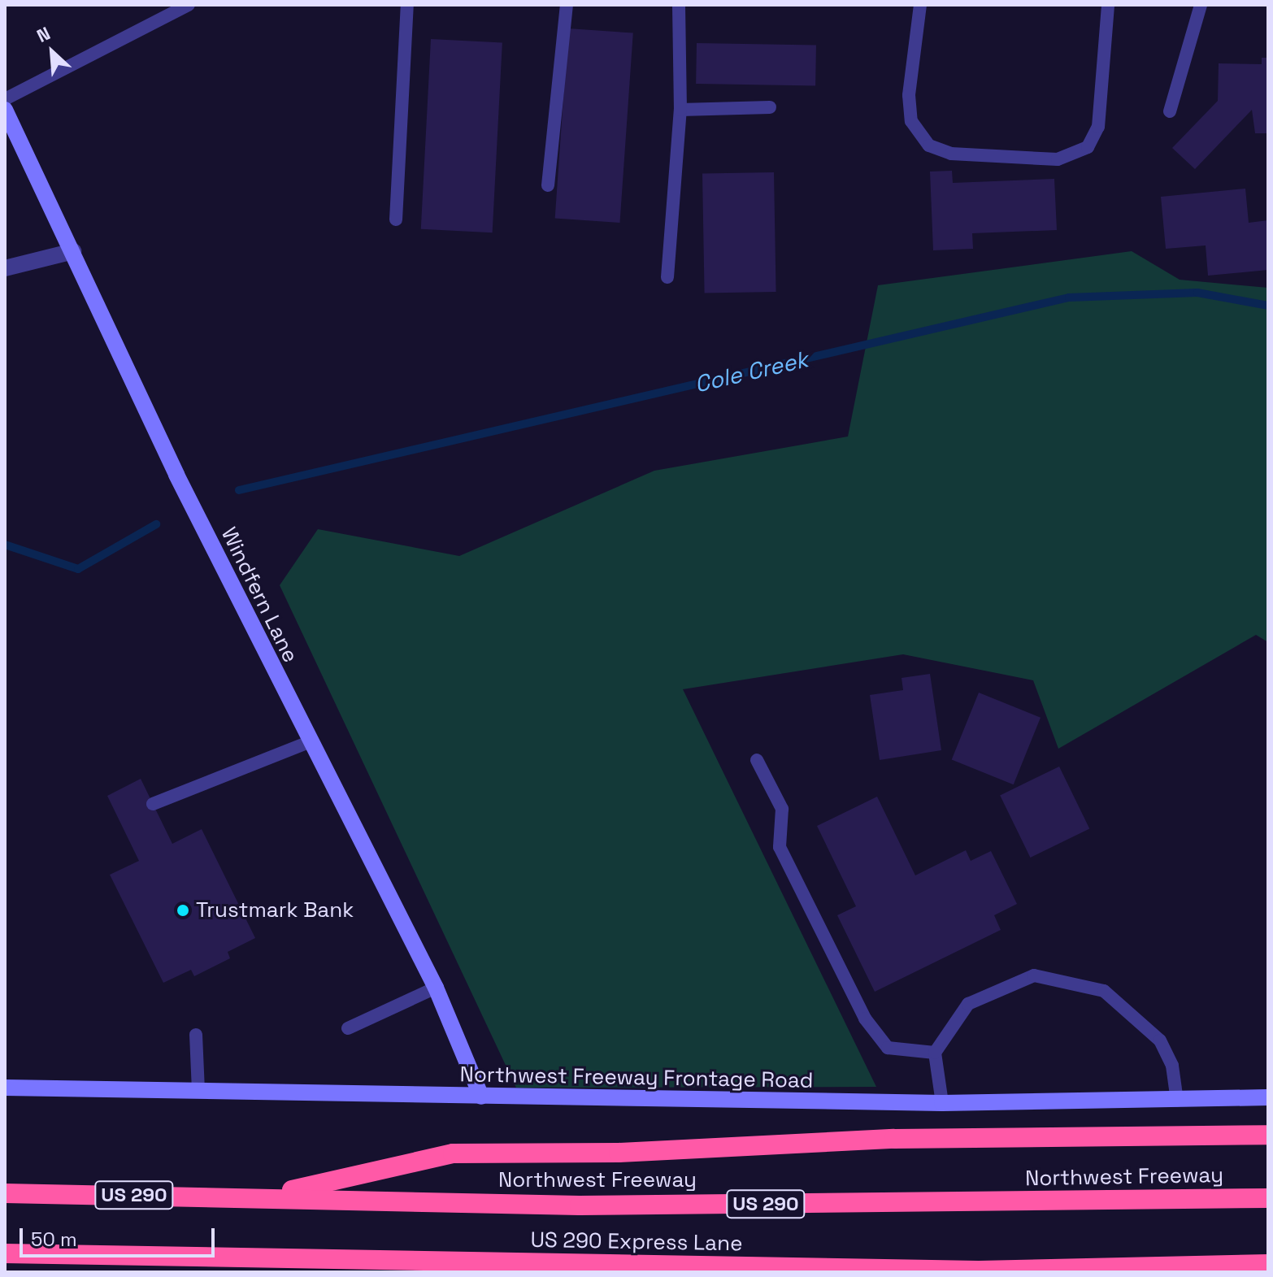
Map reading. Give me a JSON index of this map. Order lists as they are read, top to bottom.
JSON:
{
  "streets": {
    "highway": ["Northwest Freeway", "US 290", "US 290 Express Lane"],
    "main road": ["Windfern Lane", "Northwest Freeway Frontage Road"]
  },
  "crossings": [
    ["Windfern Lane", "Northwest Freeway Frontage Road"]
  ],
  "water": ["Cole Creek"],
  "places": ["Trustmark Bank"],
  "scale_bar": "50 m",
  "north": "top left"
}
